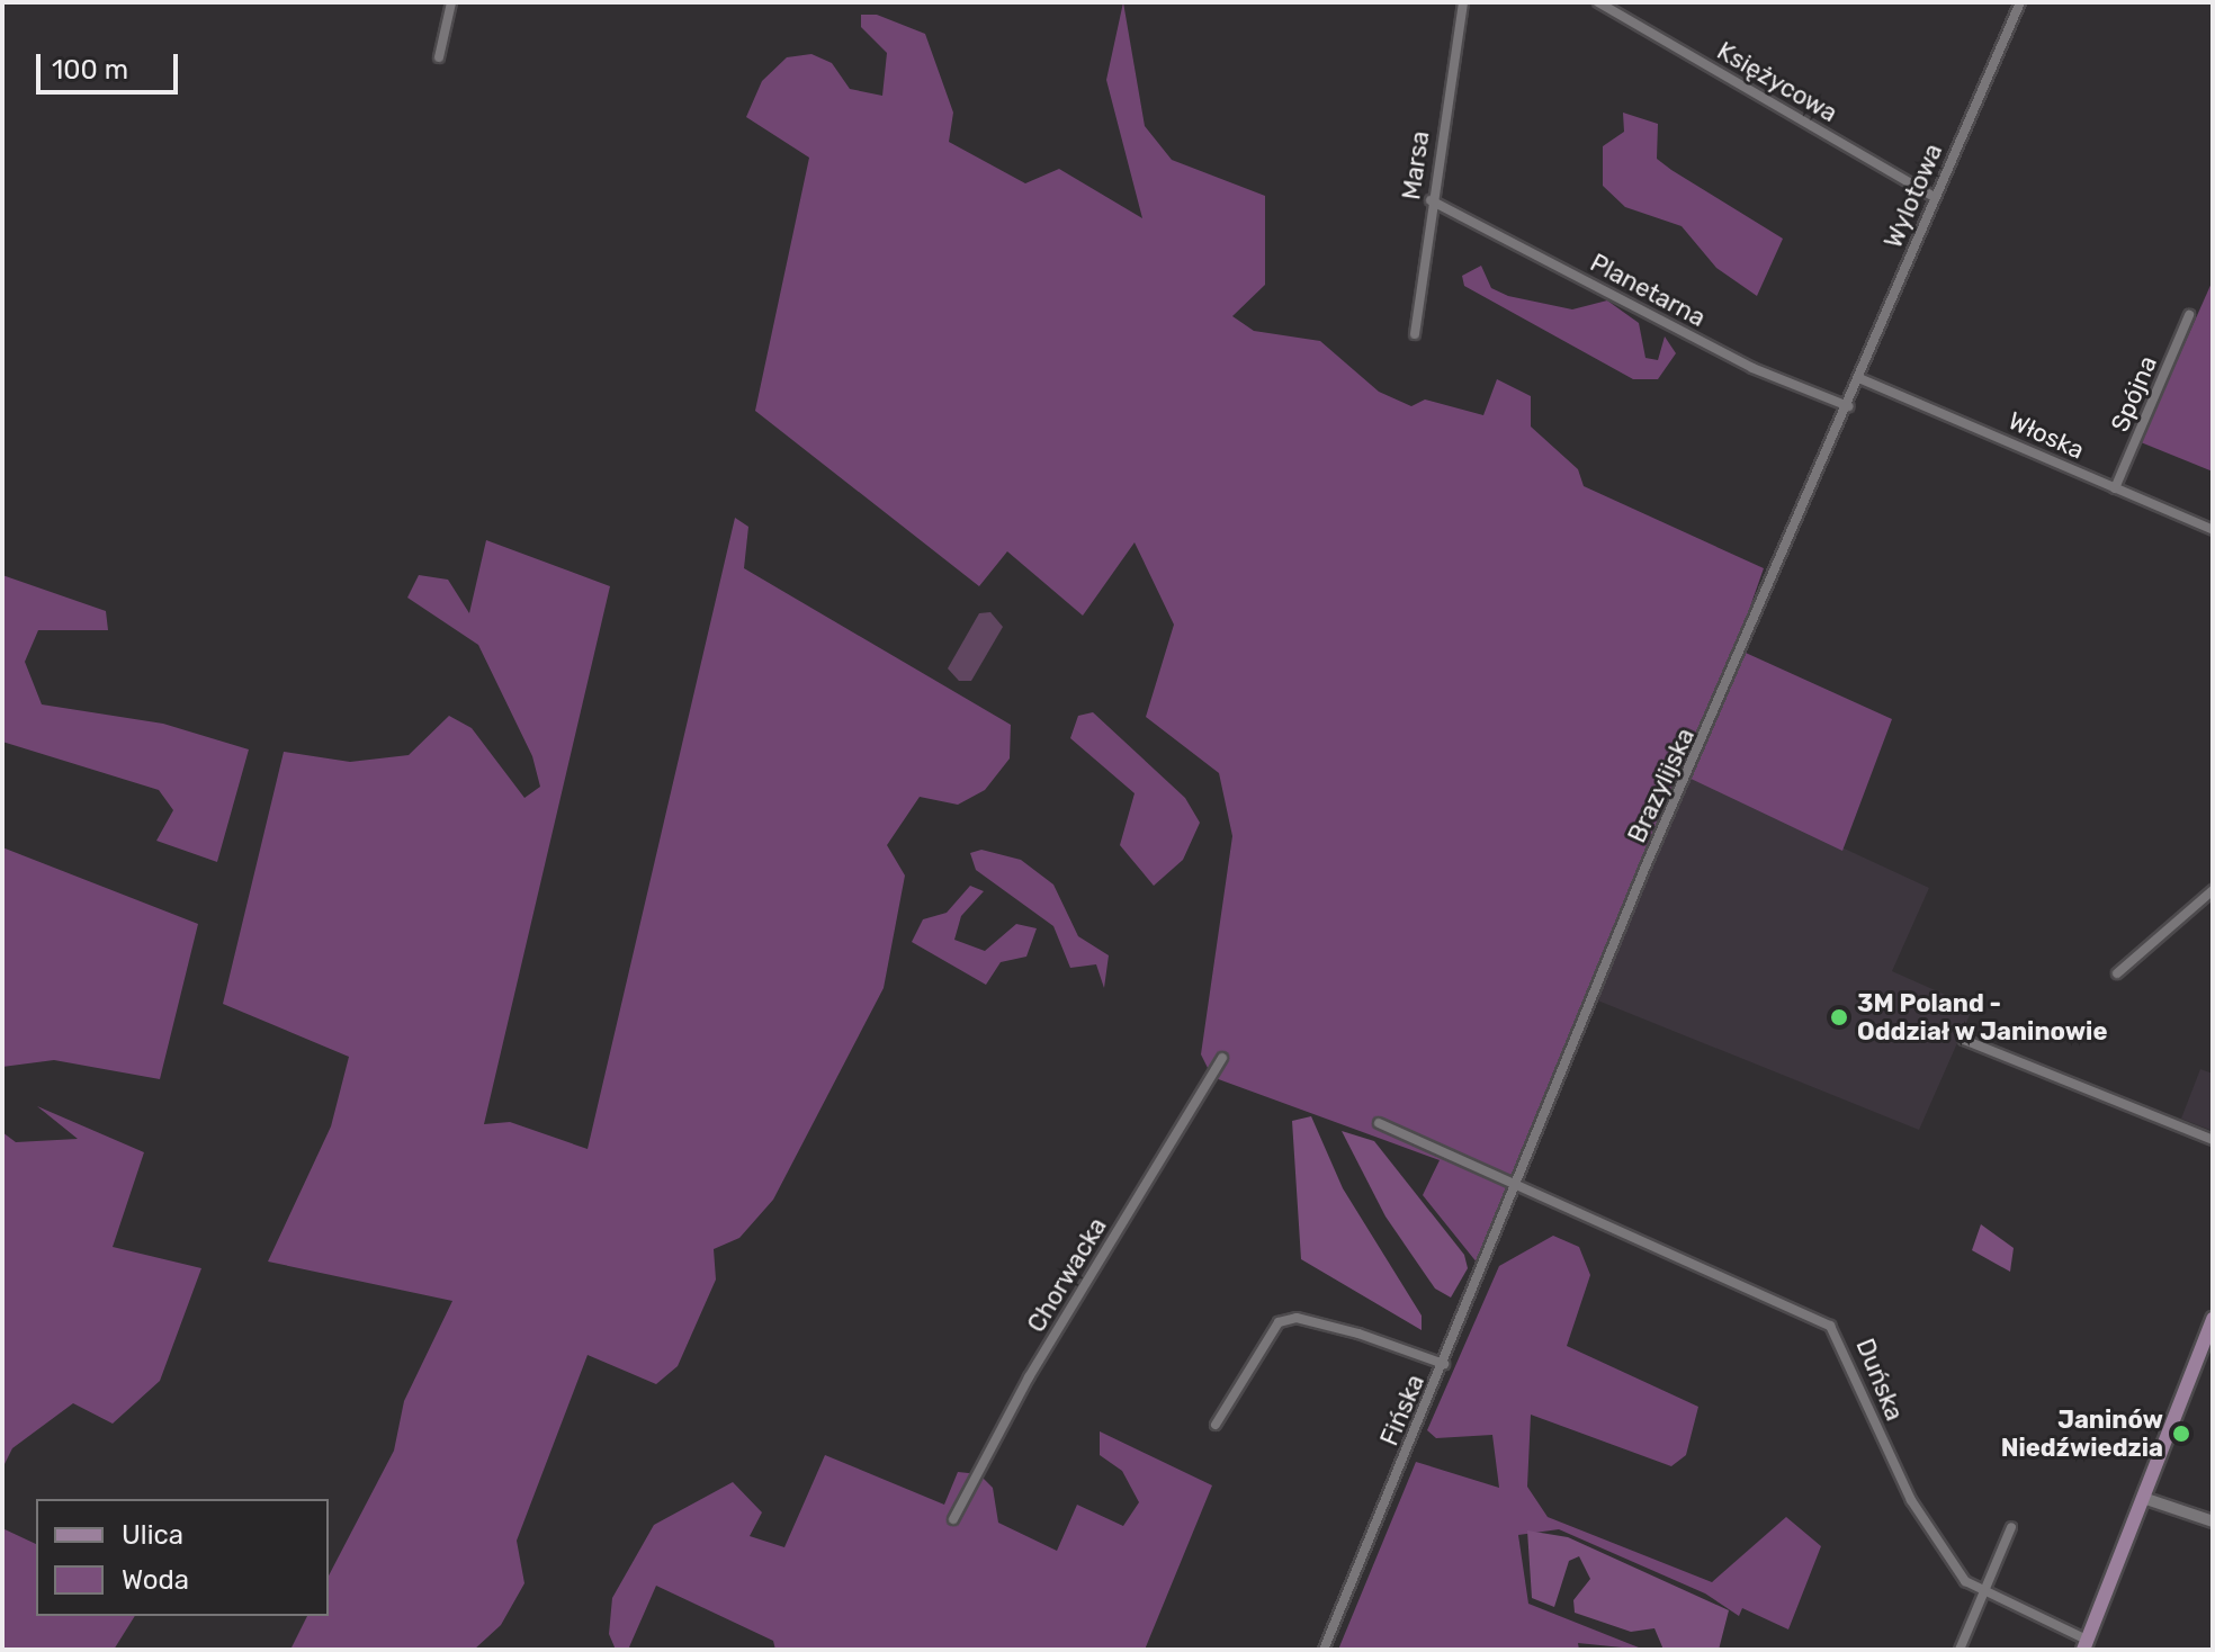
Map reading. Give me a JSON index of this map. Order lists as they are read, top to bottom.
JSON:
{
  "streets": {
    "street": [
      "Księżycowa",
      "Marsa",
      "Wylotowa",
      "Planetarna",
      "Spójna",
      "Włoska",
      "Brazylijska",
      "Chorwacka",
      "Duńska",
      "Fińska"
    ]
  },
  "crossings": [
    ["Księżycowa", "Wylotowa"],
    ["Marsa", "Planetarna"],
    ["Wylotowa", "Planetarna"],
    ["Wylotowa", "Włoska"],
    ["Wylotowa", "Brazylijska"],
    ["Planetarna", "Brazylijska"],
    ["Spójna", "Włoska"],
    ["Brazylijska", "Duńska"],
    ["Brazylijska", "Fińska"],
    ["Duńska", "Fińska"]
  ],
  "places": ["3M Poland - Oddział w Janinowie", "Janinów Niedźwiedzia"],
  "legend": ["Ulica", "Woda"],
  "scale_bar": "100 m"
}
